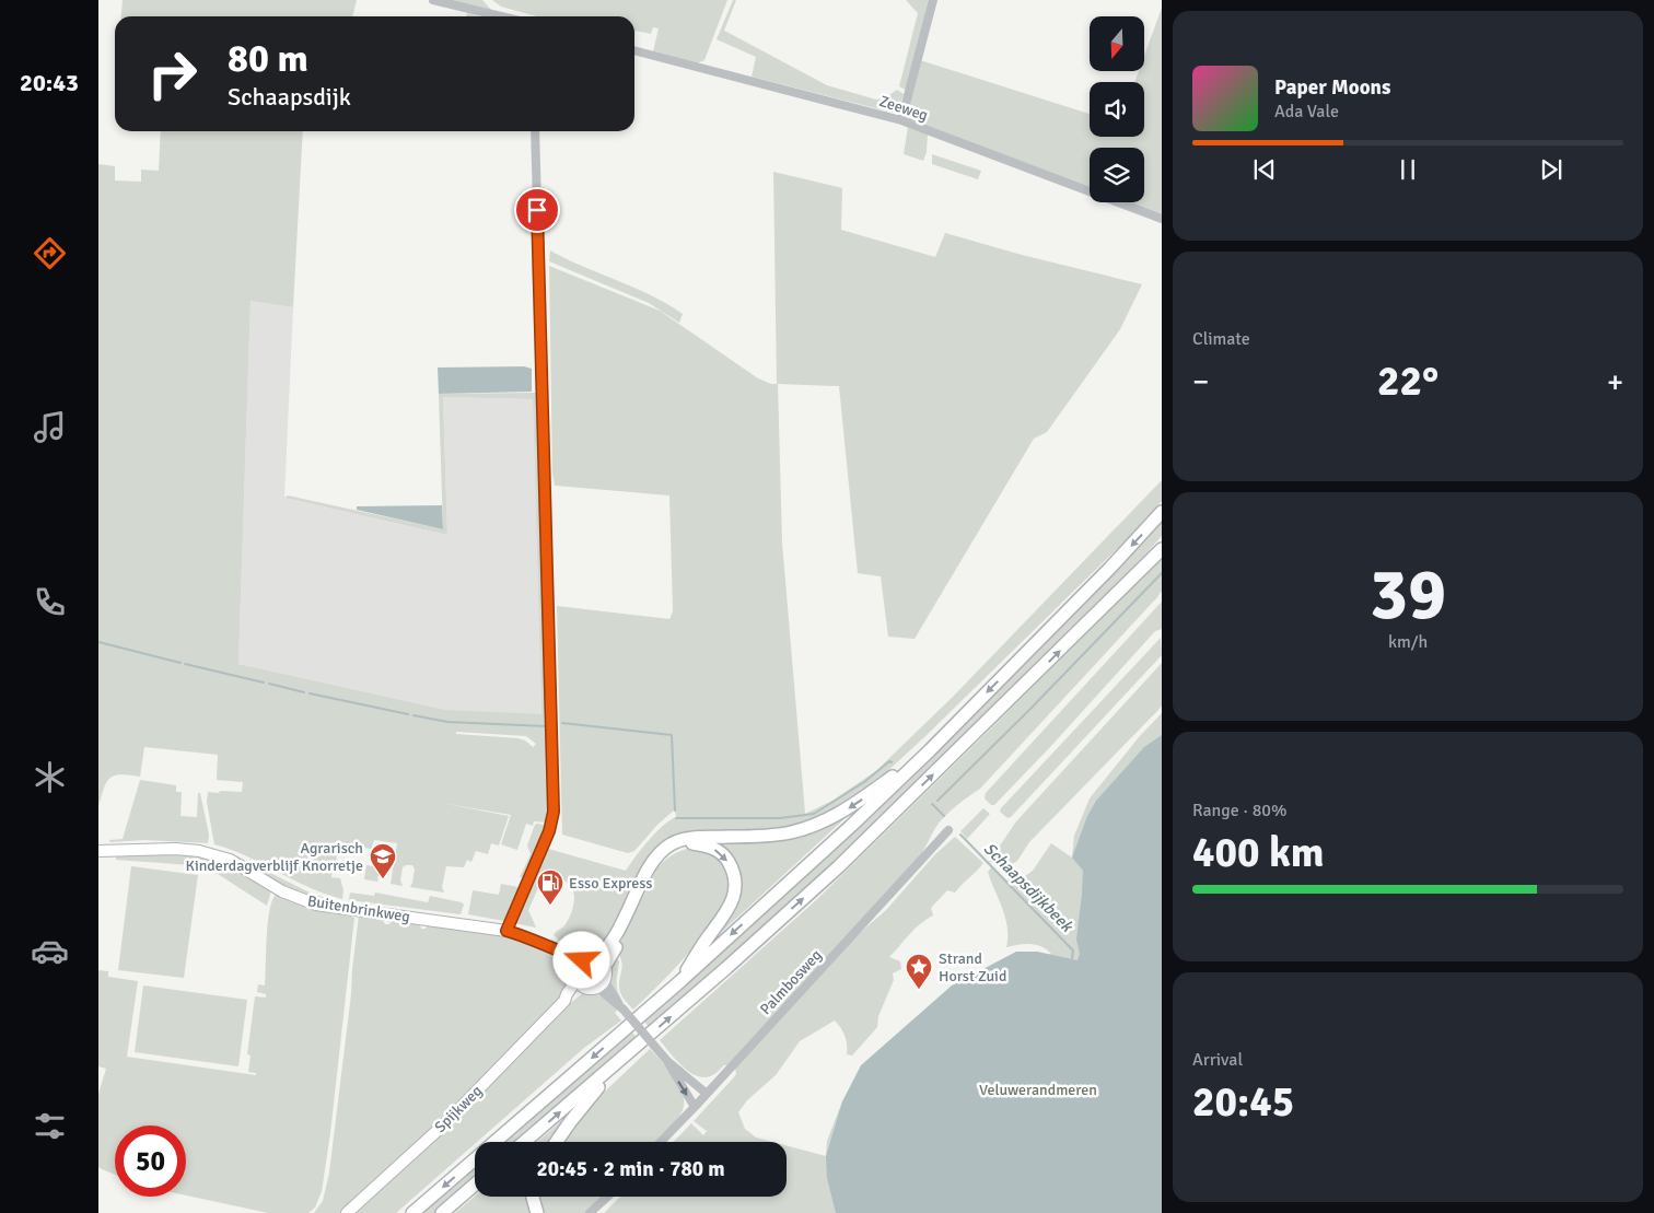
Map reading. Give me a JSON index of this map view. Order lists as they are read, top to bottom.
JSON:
{
  "streets": {
    "main road": ["Buitenbrinkweg", "Spijkweg"],
    "street": ["Zeeweg", "Palmbosweg"]
  },
  "crossings": [
    ["Buitenbrinkweg", "Spijkweg"]
  ],
  "water": ["Schaapsdijkbeek"],
  "parks": ["Veluwerandmeren"],
  "places": {
    "school or university": ["Agrarisch Kinderdagverblijf Knorretje"],
    "fuel station": ["Esso Express"],
    "place": ["Strand Horst Zuid"]
  },
  "north": "bottom",
  "page": {
    "tabs": "20:43",
    "turn": ["80 m", "Schaapsdijk"],
    "song": ["Paper Moons", "Ada Vale"],
    "tile": [
      "Climate",
      ["39", "km/h"],
      ["Range · 80%", "400 km"],
      ["Arrival", "20:45"]
    ],
    "heat": ["−", "22°", "+"],
    "limit": "50",
    "trip": "20:45 · 2 min · 780 m"
  }
}
